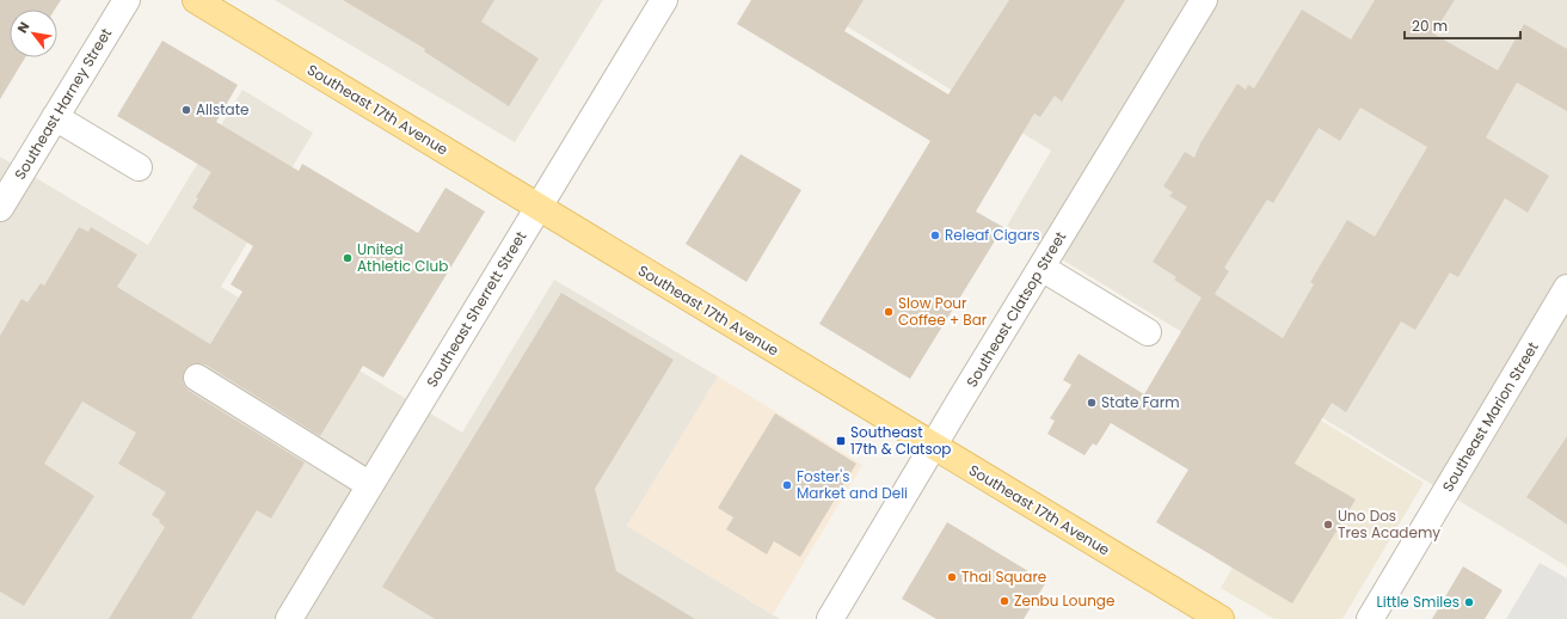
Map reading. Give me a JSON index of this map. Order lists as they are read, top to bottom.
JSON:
{
  "streets": {
    "main road": ["Southeast 17th Avenue"],
    "street": [
      "Southeast Harney Street",
      "Southeast Sherrett Street",
      "Southeast Clatsop Street",
      "Southeast Marion Street"
    ]
  },
  "crossings": [
    ["Southeast 17th Avenue", "Southeast Sherrett Street"],
    ["Southeast 17th Avenue", "Southeast Clatsop Street"]
  ],
  "places": {
    "other": [
      "Allstate",
      "Releaf Cigars",
      "United Athletic Club",
      "Slow Pour Coffee + Bar",
      "State Farm",
      "Foster's Market and Deli",
      "Uno Dos Tres Academy",
      "Thai Square",
      "Zenbu Lounge",
      "Little Smiles"
    ],
    "transit": ["Southeast 17th & Clatsop"]
  },
  "scale_bar": "20 m",
  "north": "top left"
}
